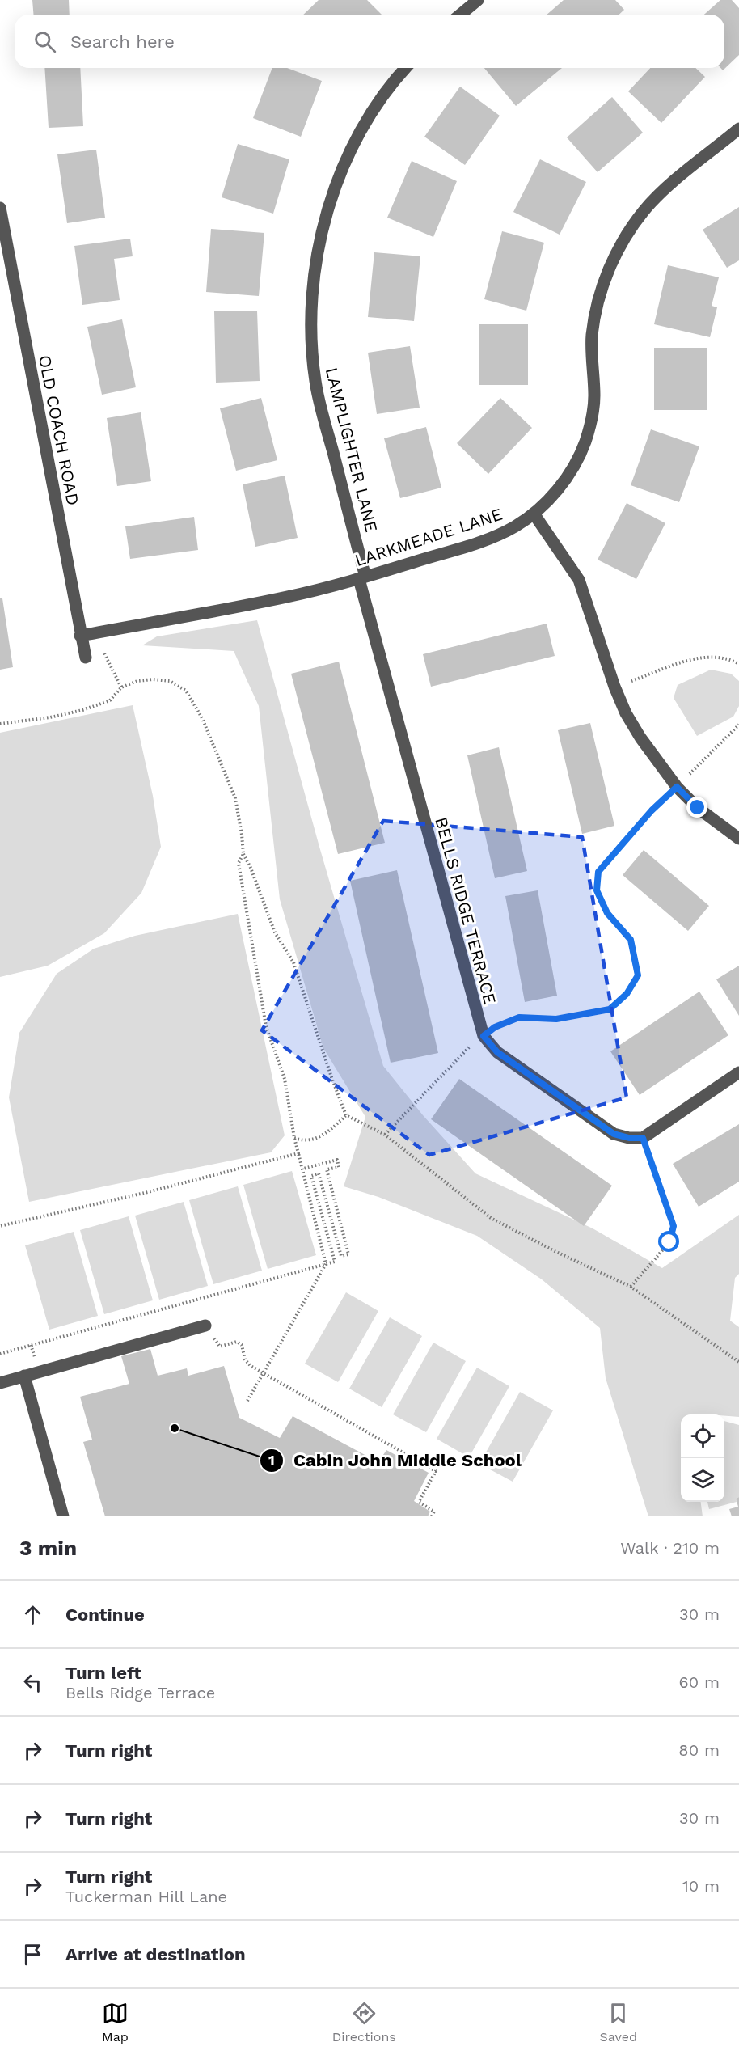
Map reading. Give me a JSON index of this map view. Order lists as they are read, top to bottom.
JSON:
{
  "streets": {
    "street": [
      "OLD COACH ROAD",
      "LAMPLIGHTER LANE",
      "LARKMEADE LANE",
      "BELLS RIDGE TERRACE"
    ]
  },
  "crossings": [
    ["OLD COACH ROAD", "LARKMEADE LANE"],
    ["LAMPLIGHTER LANE", "LARKMEADE LANE"],
    ["LAMPLIGHTER LANE", "BELLS RIDGE TERRACE"],
    ["LARKMEADE LANE", "BELLS RIDGE TERRACE"]
  ],
  "places": ["Cabin John Middle School"],
  "page": {
    "search": "Search here",
    "heading": ["3 min", "Walk · 210 m"],
    "list": [
      ["Continue", "30 m"],
      ["Turn left", "Bells Ridge Terrace", "60 m"],
      ["Turn right", "80 m"],
      ["Turn right", "30 m"],
      ["Turn right", "Tuckerman Hill Lane", "10 m"],
      "Arrive at destination"
    ],
    "nav": ["Map", "Directions", "Saved"]
  }
}
